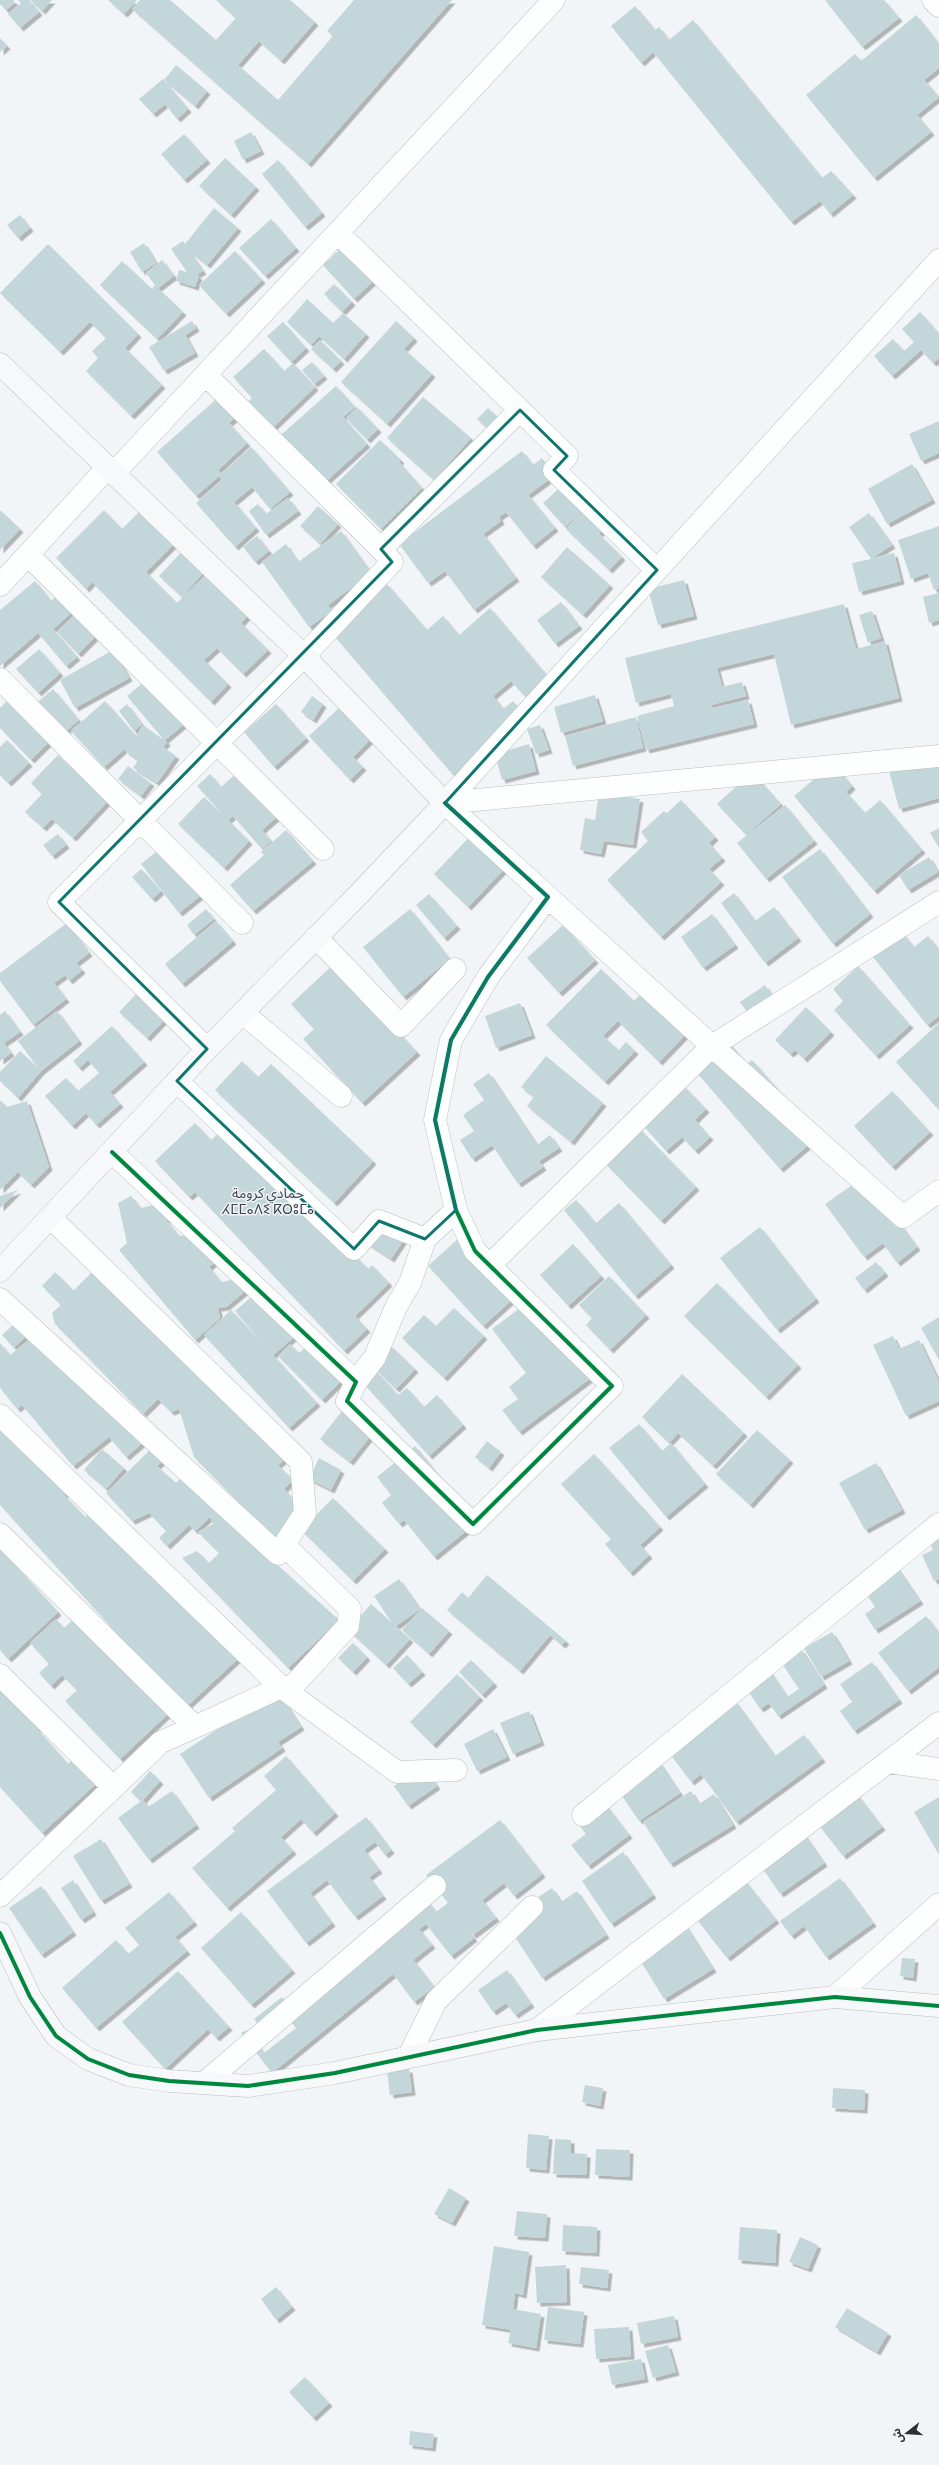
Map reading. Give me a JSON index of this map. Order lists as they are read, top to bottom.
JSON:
{
  "districts": ["حمادي كرومة ⵃⵎⵎⴰⴷⵉ ⴽⵔⵓⵎⴰ"],
  "north": "left"
}
